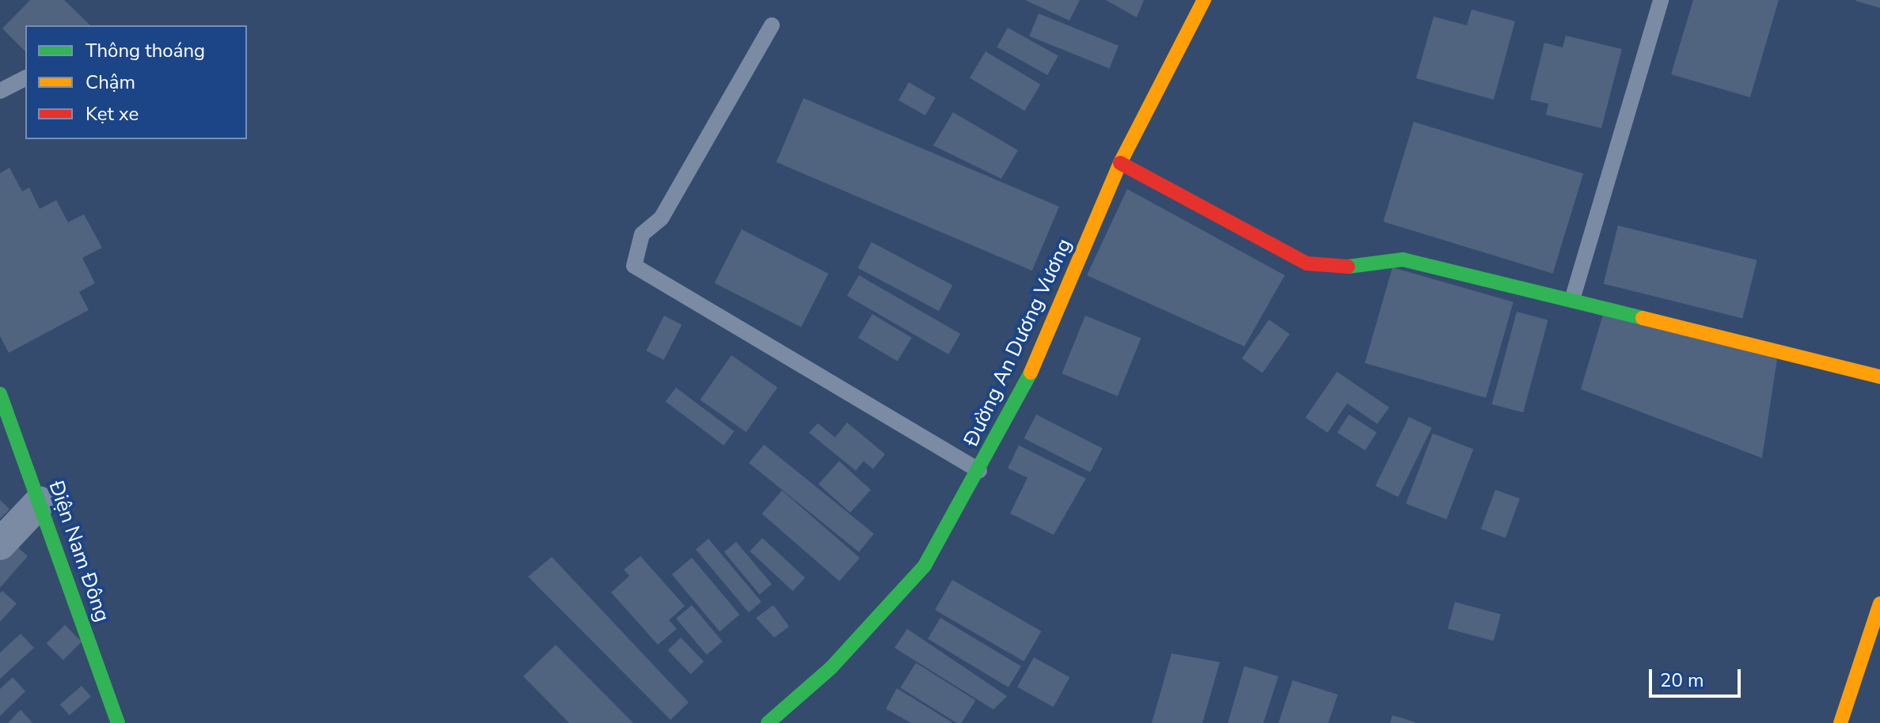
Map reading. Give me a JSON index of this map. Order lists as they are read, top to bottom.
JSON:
{
  "streets": {
    "street": ["Đường An Dương Vương", "Điện Nam Đông"]
  },
  "legend": ["Thông thoáng", "Chậm", "Kẹt xe"],
  "scale_bar": "20 m"
}
